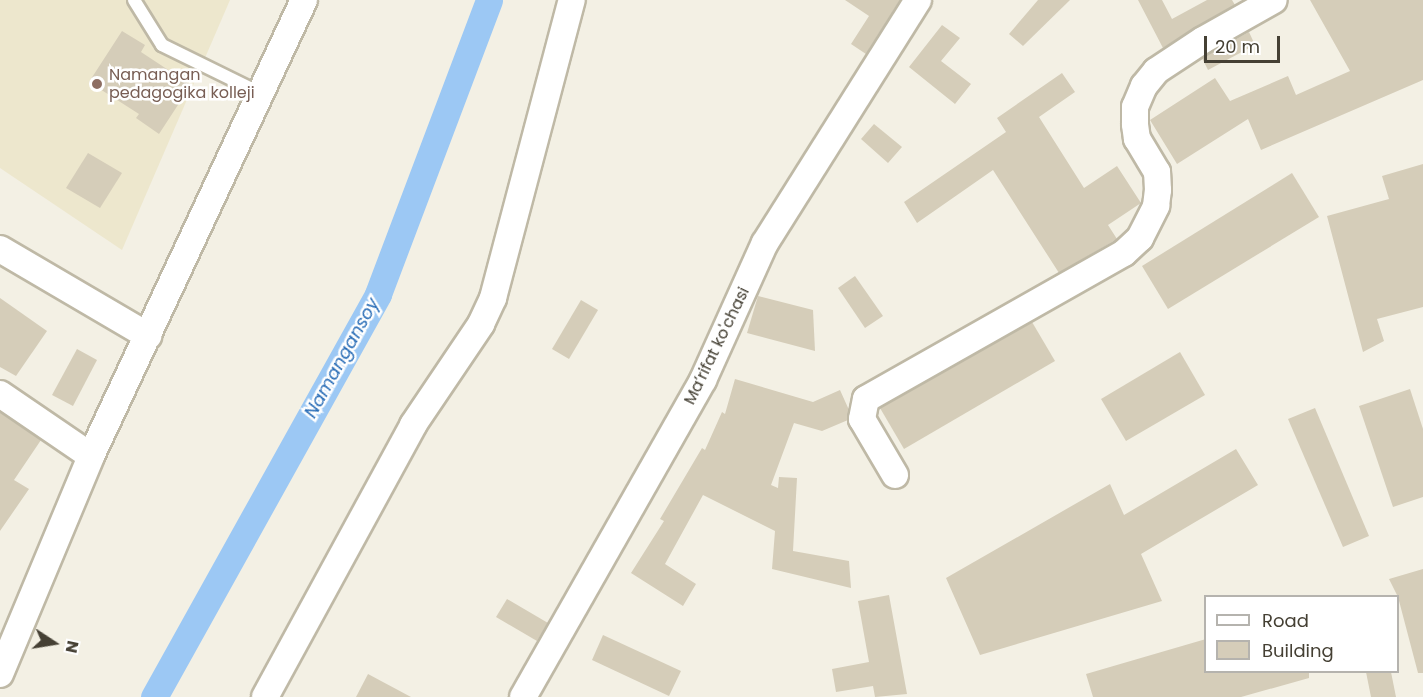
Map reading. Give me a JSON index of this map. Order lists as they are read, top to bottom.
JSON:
{
  "streets": {
    "street": ["Maʼrifat ko'chasi"]
  },
  "water": ["Namangansoy"],
  "places": ["Namangan pedagogika kolleji"],
  "legend": ["Road", "Building"],
  "scale_bar": "20 m",
  "north": "right"
}
